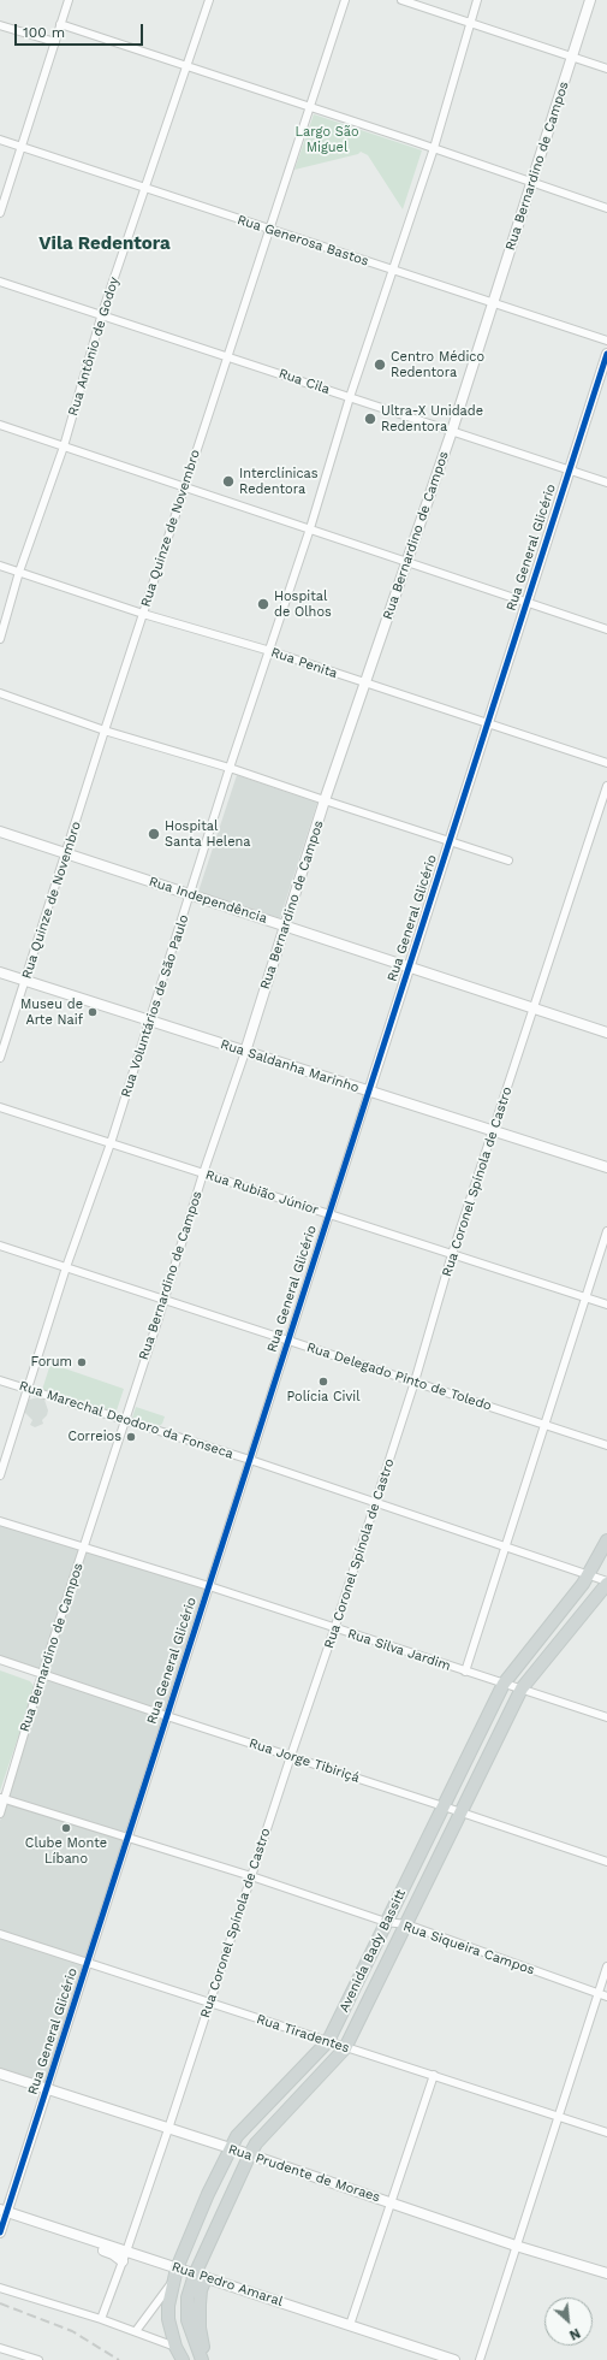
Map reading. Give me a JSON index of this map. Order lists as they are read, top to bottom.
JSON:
{
  "streets": {
    "main road": ["Avenida Bady Bassitt"],
    "street": [
      "Rua Bernardino de Campos",
      "Rua Generosa Bastos",
      "Rua Antônio de Godoy",
      "Rua Cila",
      "Rua Quinze de Novembro",
      "Rua General Glicério",
      "Rua Penita",
      "Rua Independência",
      "Rua Voluntários de São Paulo",
      "Rua Saldanha Marinho",
      "Rua Coronel Spínola de Castro",
      "Rua Rubião Júnior",
      "Rua Delegado Pinto de Toledo",
      "Rua Marechal Deodoro da Fonseca",
      "Rua Silva Jardim",
      "Rua Jorge Tibiriçá",
      "Rua Siqueira Campos",
      "Rua Tiradentes",
      "Rua Prudente de Moraes",
      "Rua Pedro Amaral"
    ]
  },
  "crossings": [
    ["Rua Bernardino de Campos", "Rua Generosa Bastos"],
    ["Rua Bernardino de Campos", "Rua Cila"],
    ["Rua Bernardino de Campos", "Rua Penita"],
    ["Rua Bernardino de Campos", "Rua Independência"],
    ["Rua Bernardino de Campos", "Rua Saldanha Marinho"],
    ["Rua Bernardino de Campos", "Rua Rubião Júnior"],
    ["Rua Bernardino de Campos", "Rua Delegado Pinto de Toledo"],
    ["Rua Bernardino de Campos", "Rua Marechal Deodoro da Fonseca"],
    ["Rua Bernardino de Campos", "Rua Silva Jardim"],
    ["Rua Bernardino de Campos", "Rua Jorge Tibiriçá"],
    ["Rua Bernardino de Campos", "Rua Siqueira Campos"],
    ["Rua Generosa Bastos", "Rua Antônio de Godoy"],
    ["Rua Generosa Bastos", "Rua Quinze de Novembro"],
    ["Rua Generosa Bastos", "Rua Voluntários de São Paulo"],
    ["Rua Antônio de Godoy", "Rua Cila"],
    ["Rua Antônio de Godoy", "Rua Penita"],
    ["Rua Cila", "Rua Quinze de Novembro"],
    ["Rua Cila", "Rua General Glicério"],
    ["Rua Cila", "Rua Voluntários de São Paulo"],
    ["Rua Quinze de Novembro", "Rua Penita"],
    ["Rua Quinze de Novembro", "Rua Independência"],
    ["Rua Quinze de Novembro", "Rua Saldanha Marinho"],
    ["Rua General Glicério", "Rua Penita"],
    ["Rua General Glicério", "Rua Independência"],
    ["Rua General Glicério", "Rua Saldanha Marinho"],
    ["Rua General Glicério", "Rua Rubião Júnior"],
    ["Rua General Glicério", "Rua Delegado Pinto de Toledo"],
    ["Rua General Glicério", "Rua Marechal Deodoro da Fonseca"],
    ["Rua General Glicério", "Rua Silva Jardim"],
    ["Rua General Glicério", "Rua Jorge Tibiriçá"],
    ["Rua General Glicério", "Rua Siqueira Campos"],
    ["Rua General Glicério", "Rua Tiradentes"],
    ["Rua General Glicério", "Rua Prudente de Moraes"],
    ["Rua General Glicério", "Rua Pedro Amaral"],
    ["Rua Penita", "Rua Voluntários de São Paulo"],
    ["Rua Independência", "Rua Voluntários de São Paulo"],
    ["Rua Independência", "Rua Coronel Spínola de Castro"],
    ["Rua Voluntários de São Paulo", "Rua Saldanha Marinho"],
    ["Rua Voluntários de São Paulo", "Rua Rubião Júnior"],
    ["Rua Voluntários de São Paulo", "Rua Delegado Pinto de Toledo"],
    ["Rua Voluntários de São Paulo", "Rua Marechal Deodoro da Fonseca"],
    ["Rua Saldanha Marinho", "Rua Coronel Spínola de Castro"],
    ["Rua Coronel Spínola de Castro", "Rua Rubião Júnior"],
    ["Rua Coronel Spínola de Castro", "Rua Delegado Pinto de Toledo"],
    ["Rua Coronel Spínola de Castro", "Rua Marechal Deodoro da Fonseca"],
    ["Rua Coronel Spínola de Castro", "Rua Silva Jardim"],
    ["Rua Coronel Spínola de Castro", "Rua Jorge Tibiriçá"],
    ["Rua Coronel Spínola de Castro", "Rua Siqueira Campos"],
    ["Rua Coronel Spínola de Castro", "Rua Tiradentes"],
    ["Rua Coronel Spínola de Castro", "Rua Prudente de Moraes"],
    ["Rua Coronel Spínola de Castro", "Rua Pedro Amaral"],
    ["Rua Marechal Deodoro da Fonseca", "Avenida Bady Bassitt"],
    ["Rua Silva Jardim", "Avenida Bady Bassitt"],
    ["Rua Jorge Tibiriçá", "Avenida Bady Bassitt"],
    ["Rua Siqueira Campos", "Avenida Bady Bassitt"],
    ["Avenida Bady Bassitt", "Rua Tiradentes"],
    ["Avenida Bady Bassitt", "Rua Prudente de Moraes"],
    ["Avenida Bady Bassitt", "Rua Pedro Amaral"]
  ],
  "districts": ["Vila Redentora"],
  "parks": ["Largo São Miguel"],
  "places": [
    "Centro Médico Redentora",
    "Ultra-X Unidade Redentora",
    "Interclínicas Redentora",
    "Hospital de Olhos",
    "Hospital Santa Helena",
    "Museu de Arte Naif",
    "Forum",
    "Polícia Civil",
    "Correios",
    "Clube Monte Líbano"
  ],
  "scale_bar": "100 m",
  "north": "bottom right"
}
